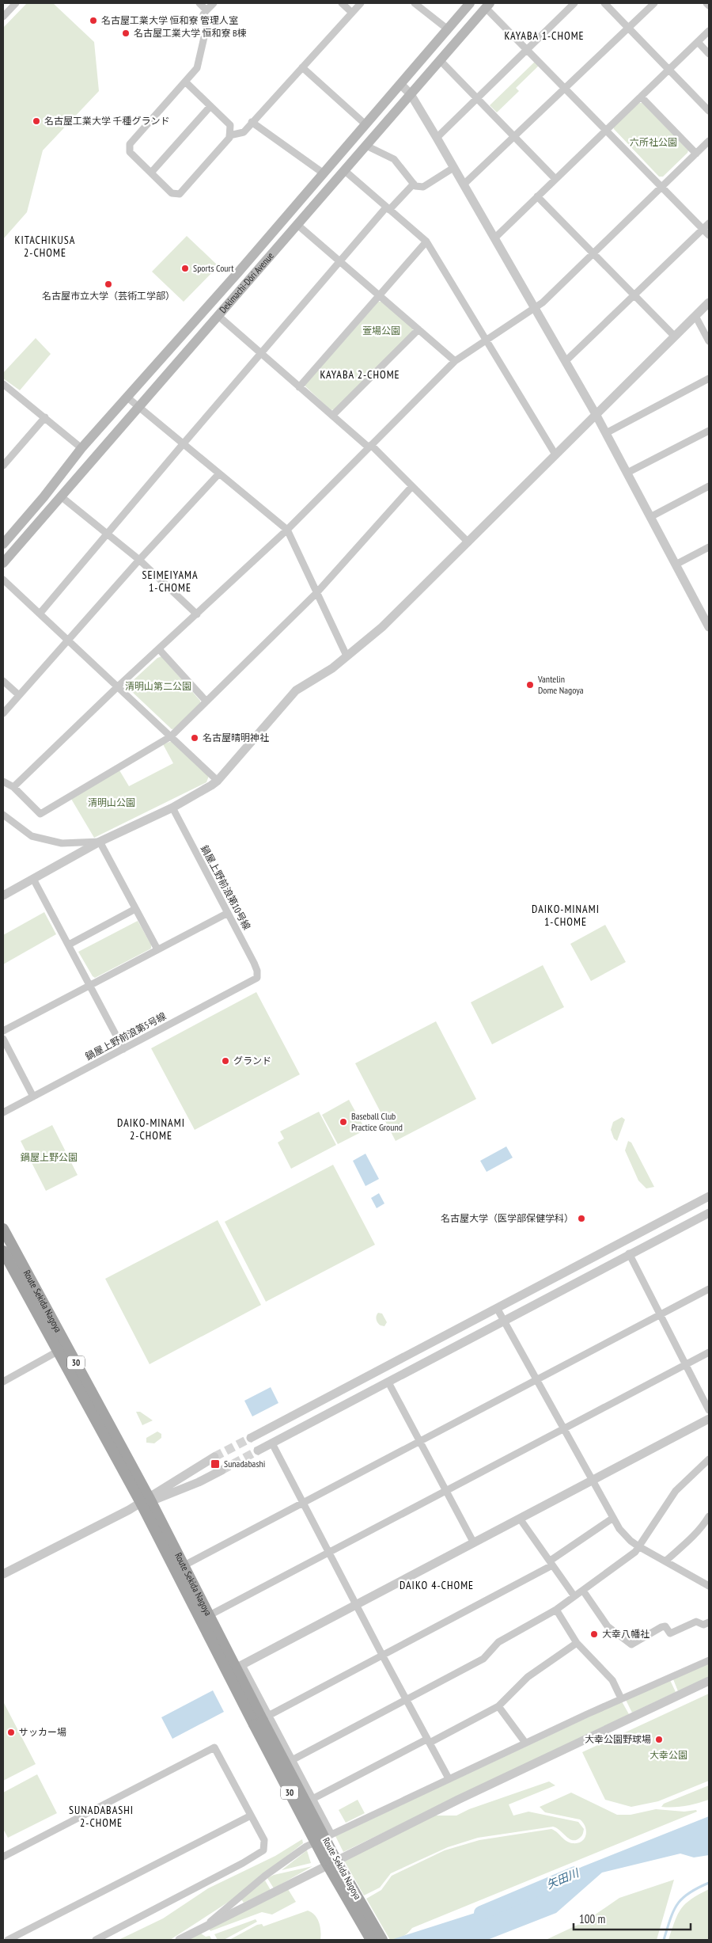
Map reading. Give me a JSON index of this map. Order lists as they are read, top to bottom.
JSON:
{
  "streets": {
    "main road": ["Dekimachi-Dōri Avenue", "Route Sekida Nagoya", "30"],
    "street": ["鍋屋上野前浪第10号線", "鍋屋上野前浪第5号線"]
  },
  "crossings": [
    ["鍋屋上野前浪第10号線", "鍋屋上野前浪第5号線"]
  ],
  "districts": [
    "KAYABA 1-CHOME",
    "KITACHIKUSA 2-CHOME",
    "KAYABA 2-CHOME",
    "SEIMEIYAMA 1-CHOME",
    "DAIKO-MINAMI 1-CHOME",
    "DAIKO-MINAMI 2-CHOME",
    "DAIKO 4-CHOME",
    "SUNADABASHI 2-CHOME"
  ],
  "water": ["矢田川"],
  "parks": [
    "六所社公園",
    "萱場公園",
    "清明山第二公園",
    "清明山公園",
    "鍋屋上野公園",
    "大幸公園"
  ],
  "places": {
    "other": [
      "名古屋工業大学 恒和寮 管理人室",
      "名古屋工業大学 恒和寮 B棟",
      "名古屋工業大学 千種グランド",
      "Sports Court",
      "名古屋市立大学（芸術工学部）",
      "Vantelin Dome Nagoya",
      "名古屋晴明神社",
      "グランド",
      "Baseball Club Practice Ground",
      "名古屋大学（医学部保健学科）",
      "大幸八幡社",
      "サッカー場",
      "大幸公園野球場"
    ],
    "transit": ["Sunadabashi"]
  },
  "scale_bar": "100 m"
}
